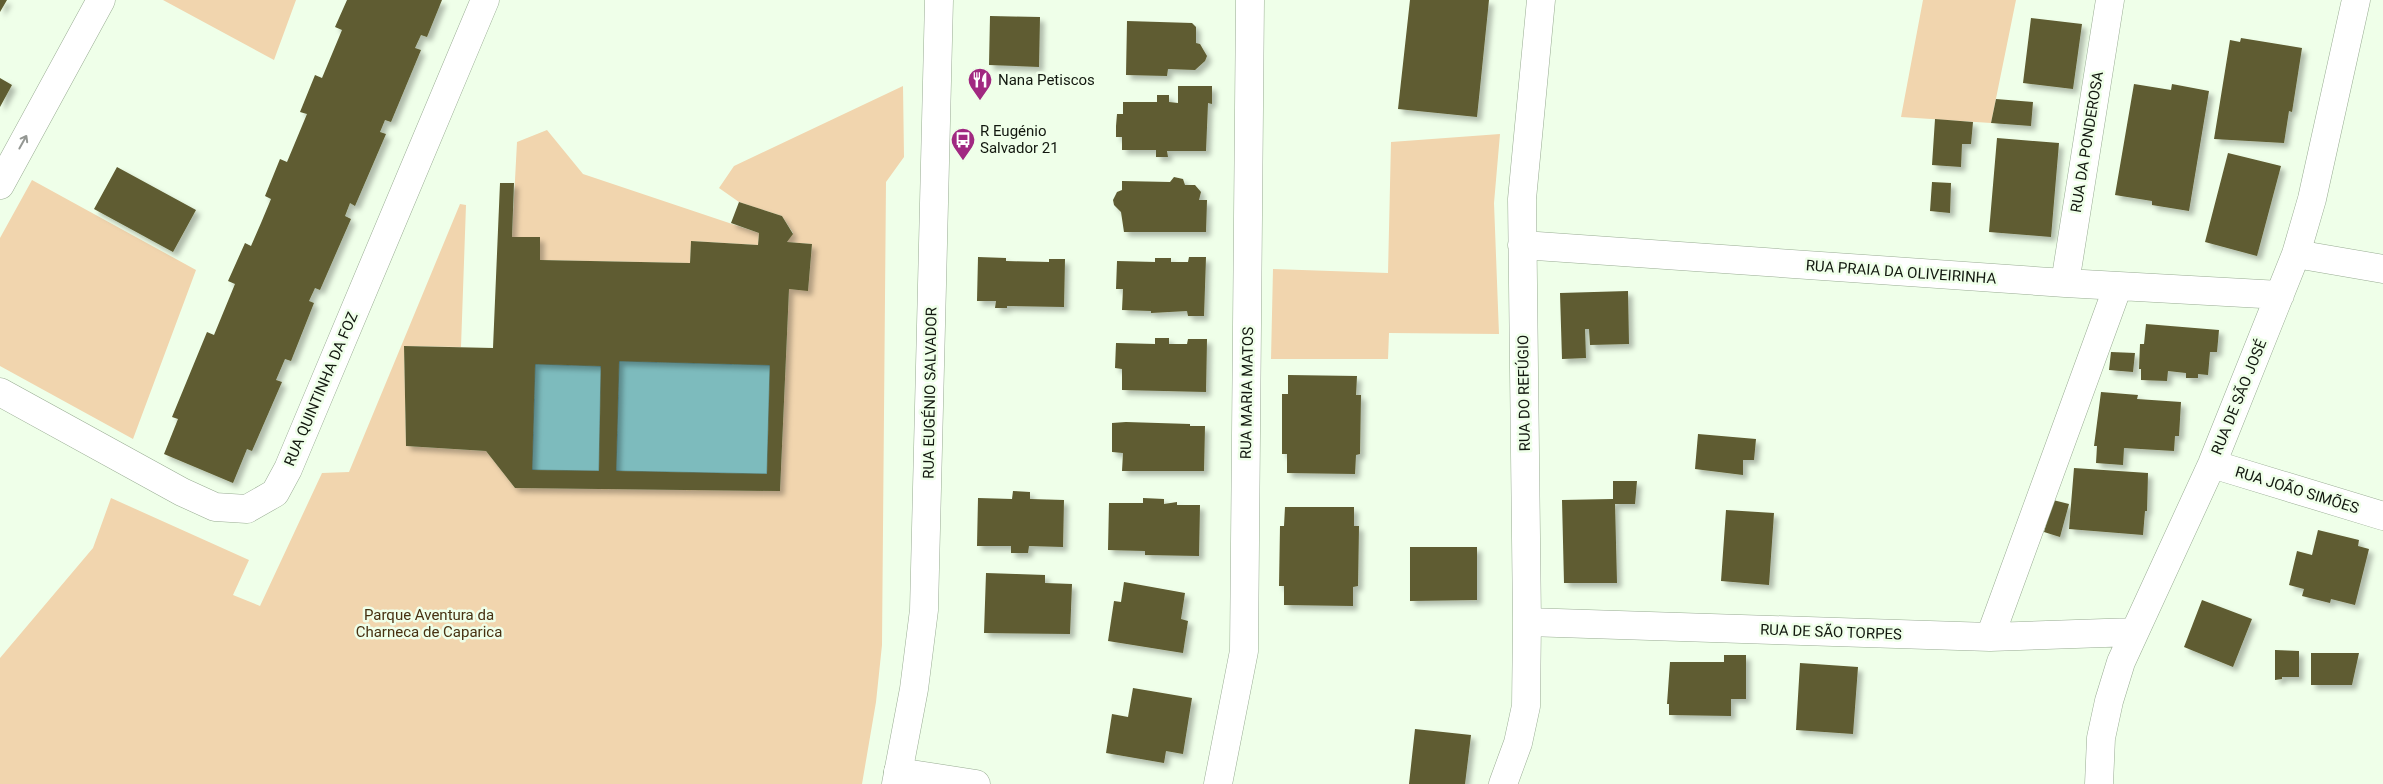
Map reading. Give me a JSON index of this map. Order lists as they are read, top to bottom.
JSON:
{
  "streets": {
    "street": [
      "RUA DA PONDEROSA",
      "RUA PRAIA DA OLIVEIRINHA",
      "RUA QUINTINHA DA FOZ",
      "RUA EUGÉNIO SALVADOR",
      "RUA MARIA MATOS",
      "RUA DO REFÚGIO",
      "RUA DE SÃO JOSÉ",
      "RUA JOÃO SIMÕES",
      "RUA DE SÃO TORPES"
    ]
  },
  "crossings": [
    ["RUA DA PONDEROSA", "RUA PRAIA DA OLIVEIRINHA"],
    ["RUA PRAIA DA OLIVEIRINHA", "RUA DO REFÚGIO"],
    ["RUA PRAIA DA OLIVEIRINHA", "RUA DE SÃO JOSÉ"],
    ["RUA DO REFÚGIO", "RUA DE SÃO TORPES"],
    ["RUA DE SÃO JOSÉ", "RUA JOÃO SIMÕES"],
    ["RUA DE SÃO JOSÉ", "RUA DE SÃO TORPES"]
  ],
  "parks": ["Parque Aventura da Charneca de Caparica"],
  "places": {
    "restaurant": ["Nana Petiscos"],
    "bus stop": ["R Eugénio Salvador 21"]
  }
}
